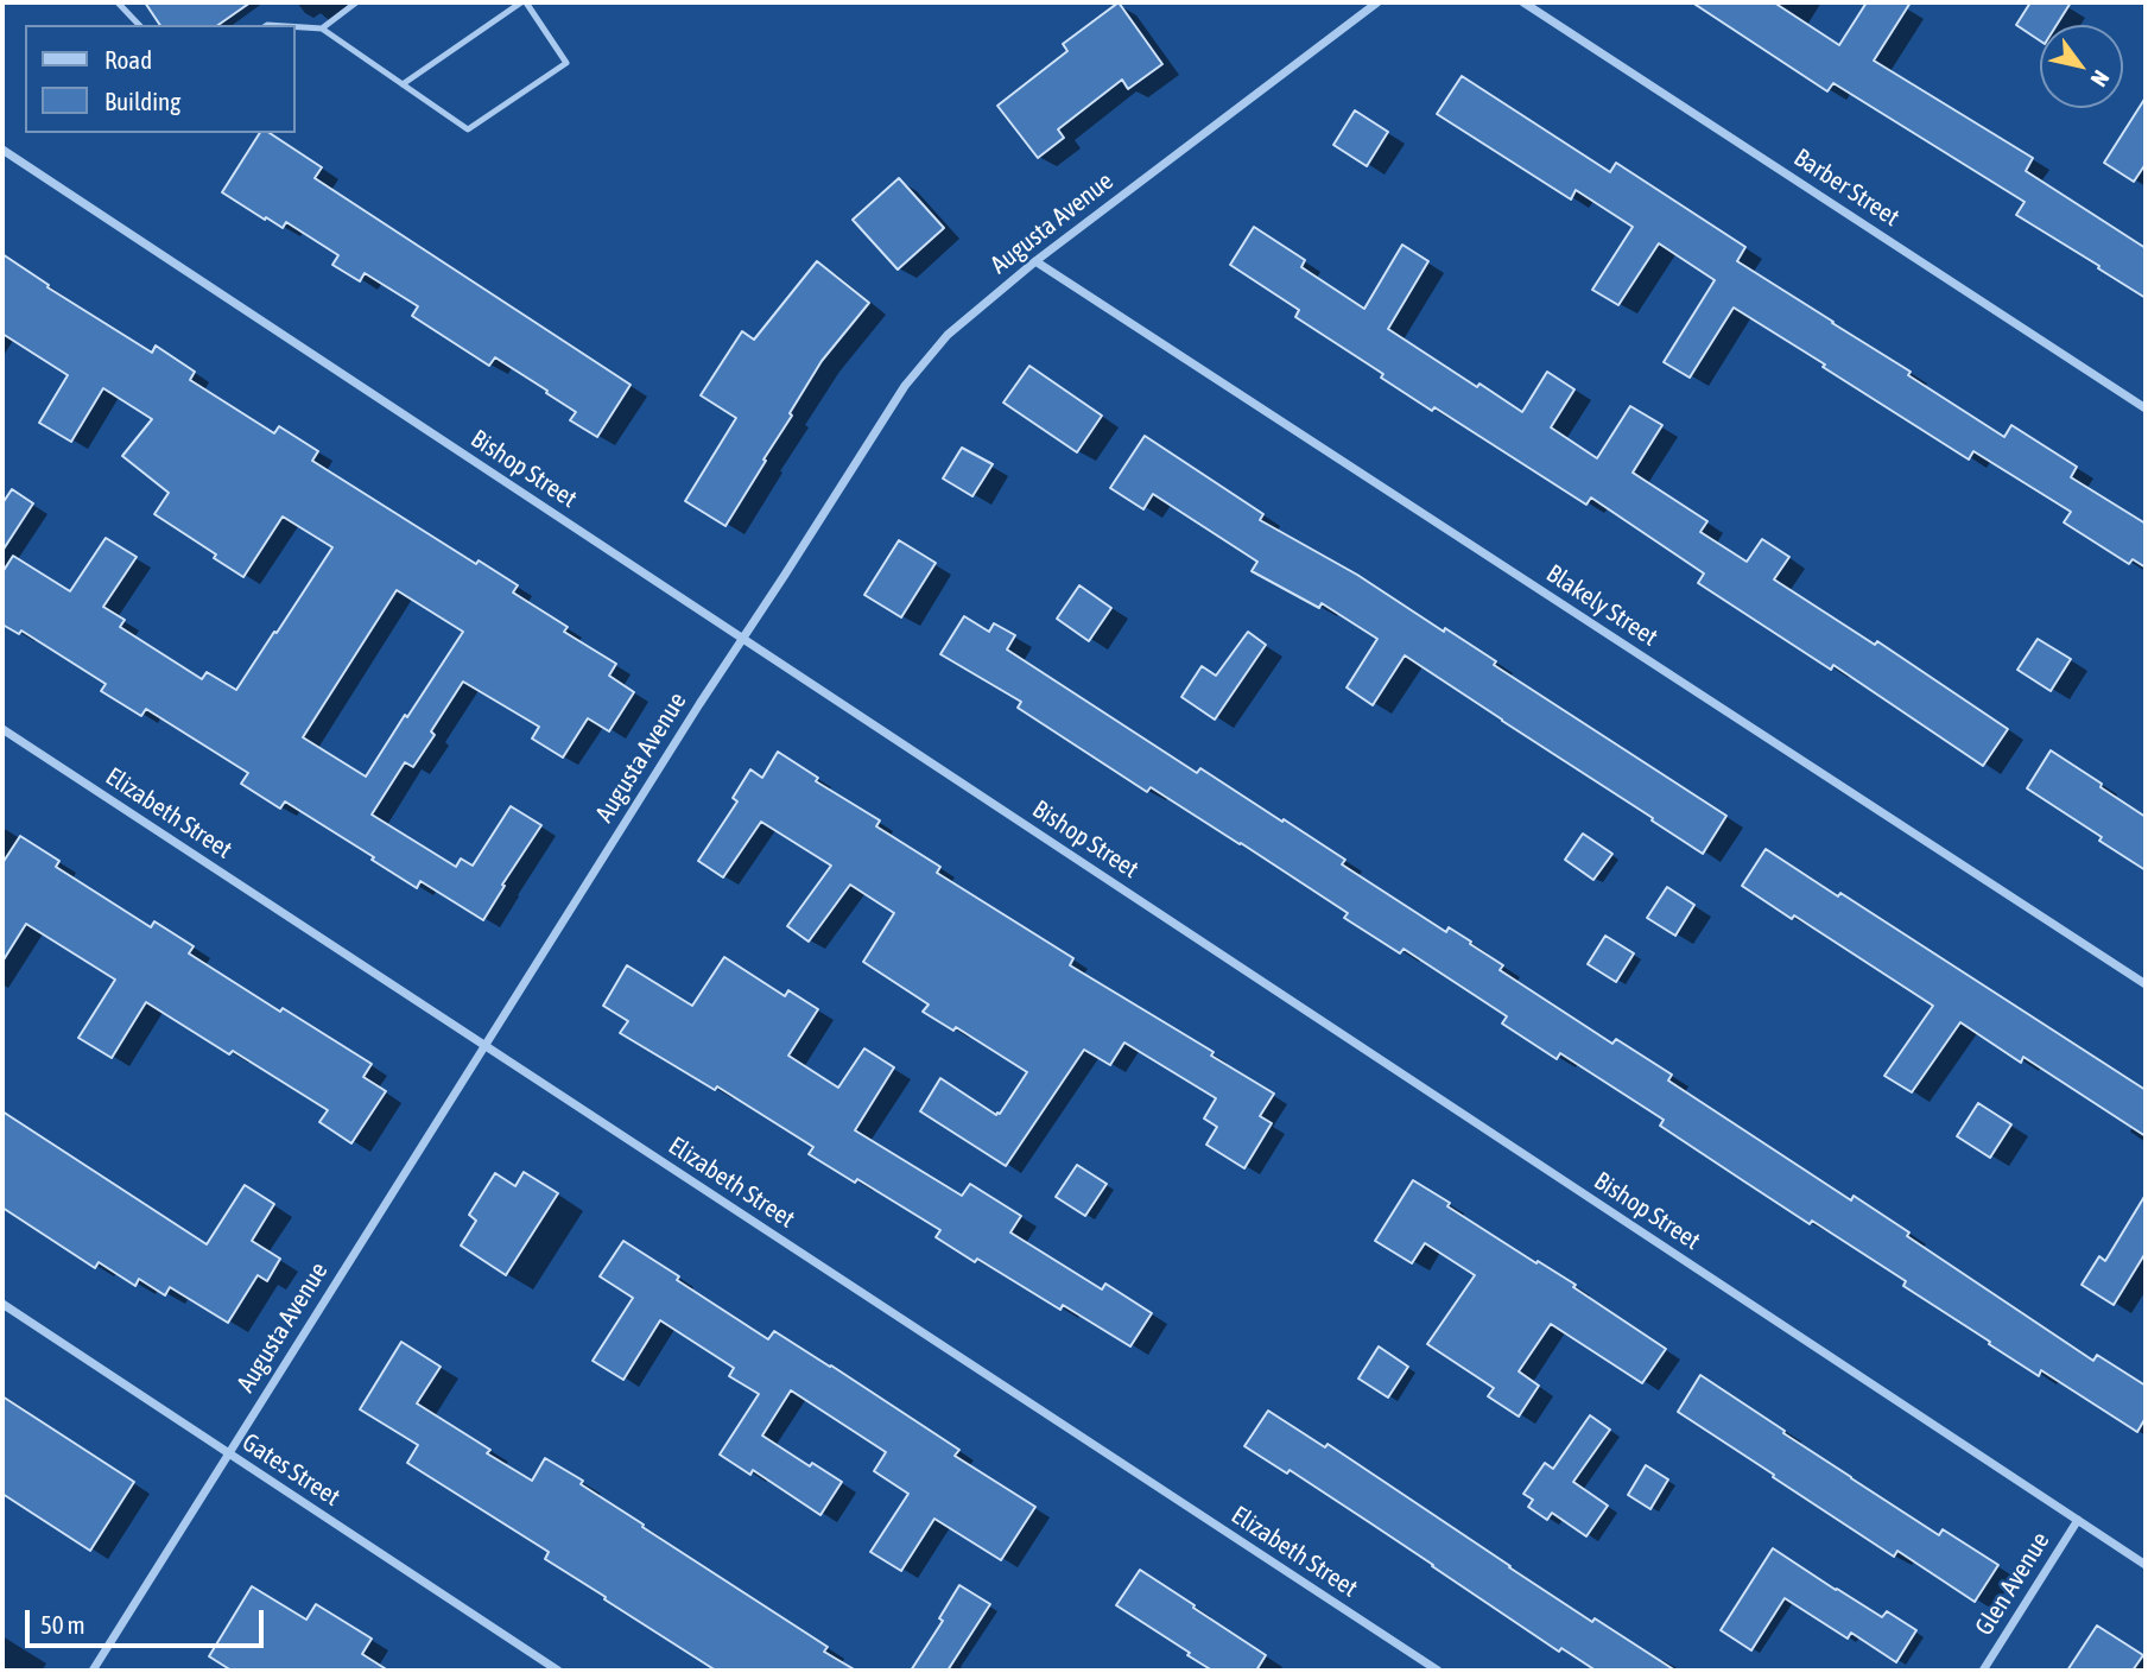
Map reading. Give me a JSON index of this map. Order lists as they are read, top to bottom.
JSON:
{
  "streets": {
    "street": [
      "Barber Street",
      "Augusta Avenue",
      "Bishop Street",
      "Blakely Street",
      "Elizabeth Street",
      "Gates Street",
      "Glen Avenue"
    ]
  },
  "crossings": [
    ["Augusta Avenue", "Bishop Street"],
    ["Augusta Avenue", "Blakely Street"],
    ["Augusta Avenue", "Elizabeth Street"],
    ["Augusta Avenue", "Gates Street"],
    ["Bishop Street", "Glen Avenue"]
  ],
  "legend": ["Road", "Building"],
  "scale_bar": "50 m",
  "north": "bottom right"
}
